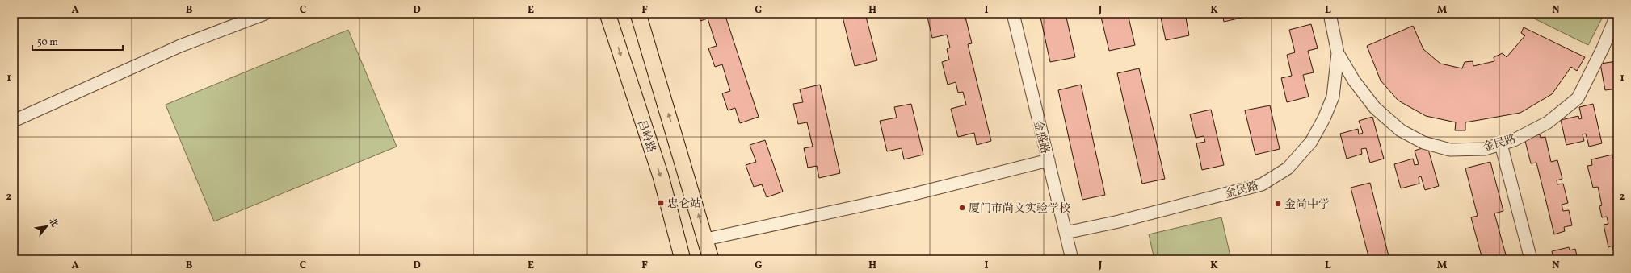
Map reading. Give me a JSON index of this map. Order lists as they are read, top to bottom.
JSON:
{
  "streets": {
    "main road": ["吕岭路"],
    "street": ["金盛路", "金民路"]
  },
  "crossings": [
    ["金盛路", "金民路"]
  ],
  "places": {
    "transit": ["忠仑站"],
    "other": ["金尚中学", "厦门市尚文实验学校"]
  },
  "scale_bar": "50 m",
  "north": "top right",
  "grid": {
    "columns": [
      "A",
      "B",
      "C",
      "D",
      "E",
      "F",
      "G",
      "H",
      "I",
      "J",
      "K",
      "L",
      "M",
      "N"
    ],
    "rows": ["1", "2"]
  }
}
